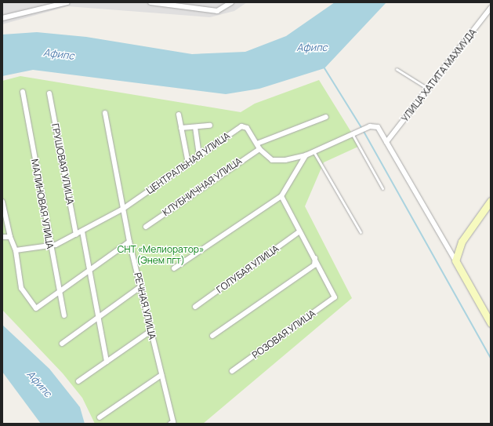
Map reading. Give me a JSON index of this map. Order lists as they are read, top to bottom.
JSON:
{
  "streets": {
    "street": [
      "УЛИЦА ХАТИТА МАХМУДА",
      "ЦЕНТРАЛЬНАЯ УЛИЦА",
      "ГРУШОВАЯ УЛИЦА",
      "КЛУБНИЧНАЯ УЛИЦА",
      "МАЛИНОВАЯ УЛИЦА",
      "ГОЛУБАЯ УЛИЦА",
      "РЕЧНАЯ УЛИЦА",
      "РОЗОВАЯ УЛИЦА"
    ]
  },
  "crossings": [
    ["УЛИЦА ХАТИТА МАХМУДА", "ЦЕНТРАЛЬНАЯ УЛИЦА"],
    ["ЦЕНТРАЛЬНАЯ УЛИЦА", "ГРУШОВАЯ УЛИЦА"],
    ["ЦЕНТРАЛЬНАЯ УЛИЦА", "КЛУБНИЧНАЯ УЛИЦА"],
    ["ЦЕНТРАЛЬНАЯ УЛИЦА", "МАЛИНОВАЯ УЛИЦА"],
    ["ЦЕНТРАЛЬНАЯ УЛИЦА", "РЕЧНАЯ УЛИЦА"]
  ],
  "water": ["Афипс"],
  "parks": ["СНТ «Мелиоратор» (Энем пгт)"]
}
